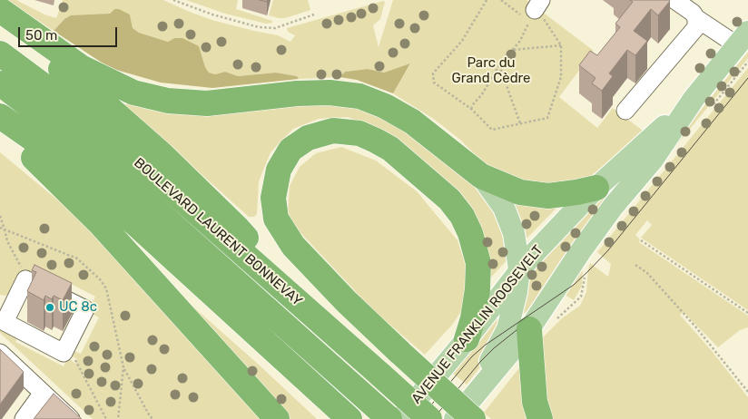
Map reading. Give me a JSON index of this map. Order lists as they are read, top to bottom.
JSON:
{
  "streets": {
    "highway": ["BOULEVARD LAURENT BONNEVAY"],
    "main road": ["AVENUE FRANKLIN ROOSEVELT"]
  },
  "parks": ["Parc du Grand Cèdre"],
  "places": ["UC 8c"],
  "scale_bar": "50 m"
}
